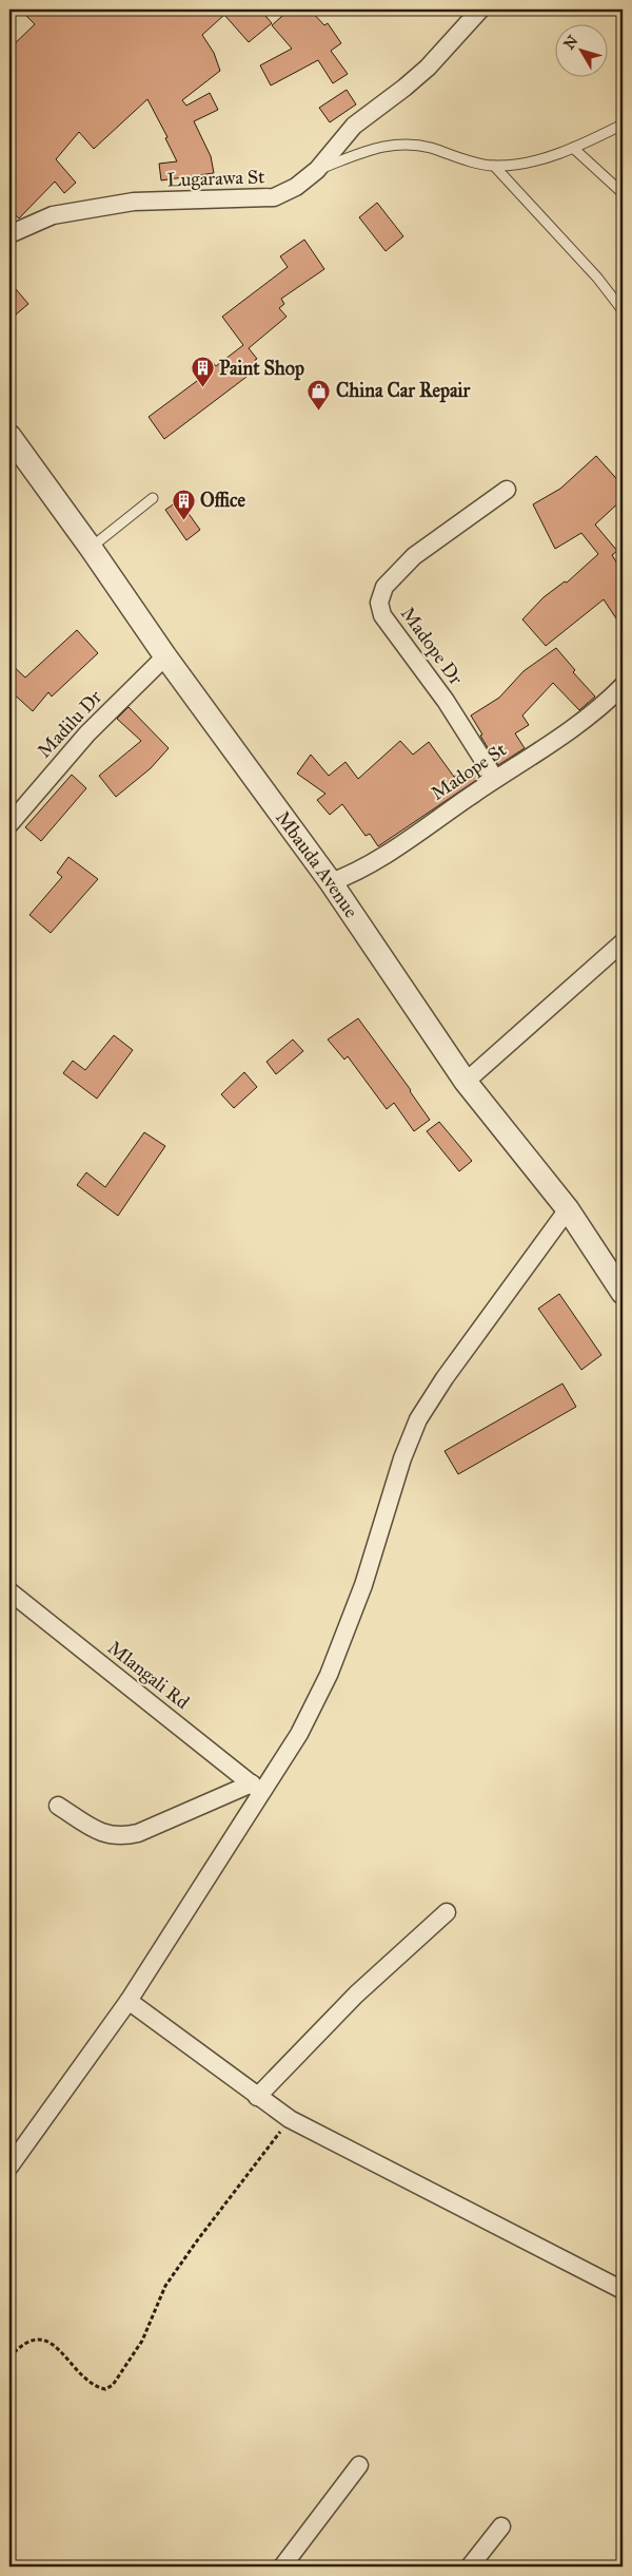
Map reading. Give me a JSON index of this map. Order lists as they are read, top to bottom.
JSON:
{
  "streets": {
    "street": [
      "Lugarawa St",
      "Madope Dr",
      "Madilu Dr",
      "Madope St",
      "Mbauda Avenue",
      "Mlangali Rd"
    ]
  },
  "crossings": [
    ["Madope Dr", "Madope St"],
    ["Madilu Dr", "Mbauda Avenue"],
    ["Madope St", "Mbauda Avenue"]
  ],
  "places": {
    "building": ["Paint Shop", "Office"],
    "shop": ["China Car Repair"]
  },
  "north": "top left"
}
